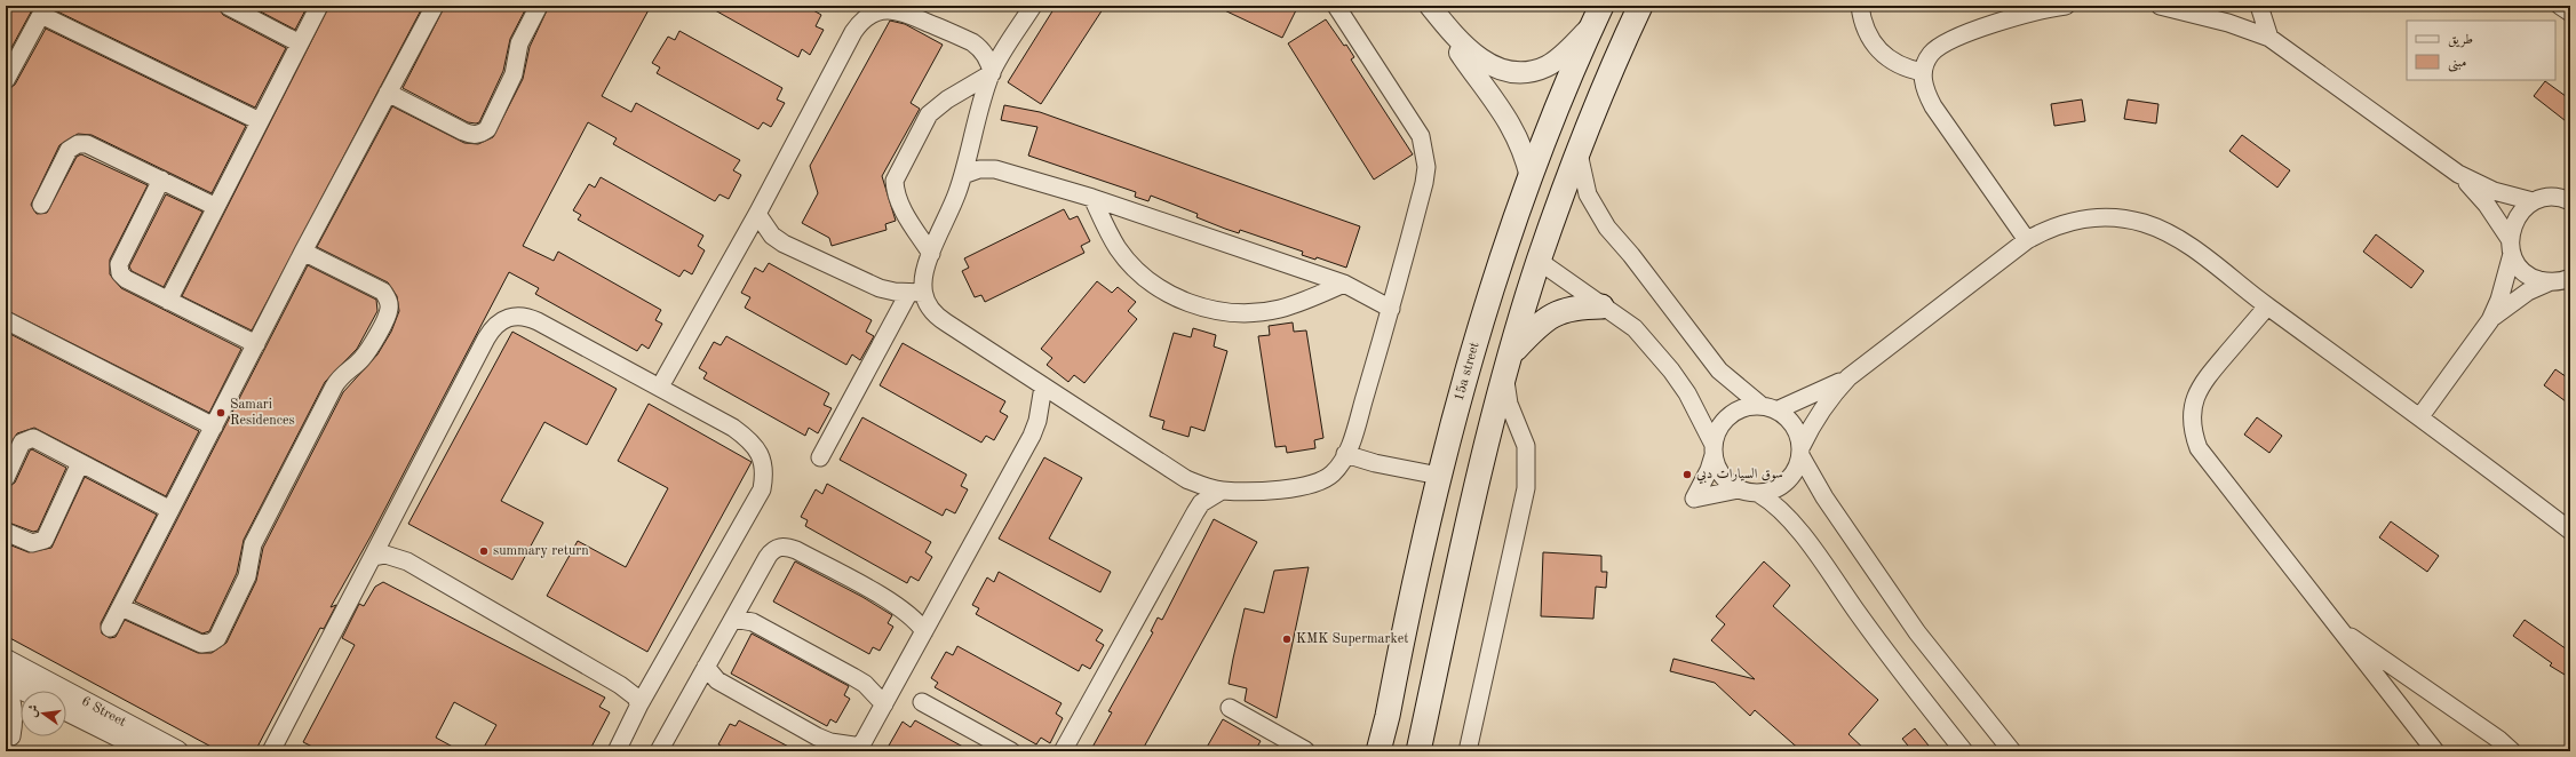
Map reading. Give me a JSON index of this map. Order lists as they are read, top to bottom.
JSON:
{
  "streets": {
    "main road": ["15a street"],
    "street": ["6 Street"]
  },
  "places": [
    "Samari Residences",
    "سوق السيارات دبي",
    "summary return",
    "KMK Supermarket"
  ],
  "legend": ["طريق", "مبنى"],
  "north": "left"
}
